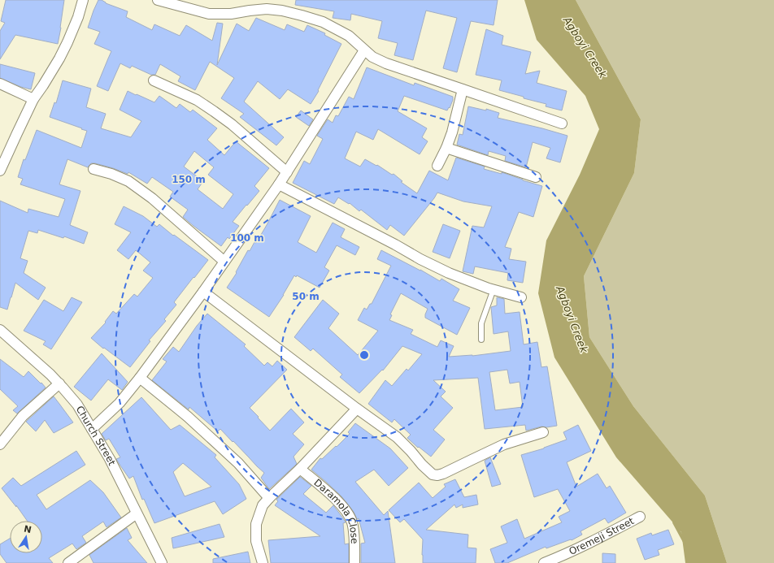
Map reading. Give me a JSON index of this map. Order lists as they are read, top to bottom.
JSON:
{
  "streets": {
    "street": ["Church Street", "Daramola Close", "Oremeji Street"]
  },
  "water": ["Agboyi Creek"],
  "north": "top",
  "rings": ["150 m", "100 m", "50 m"]
}
